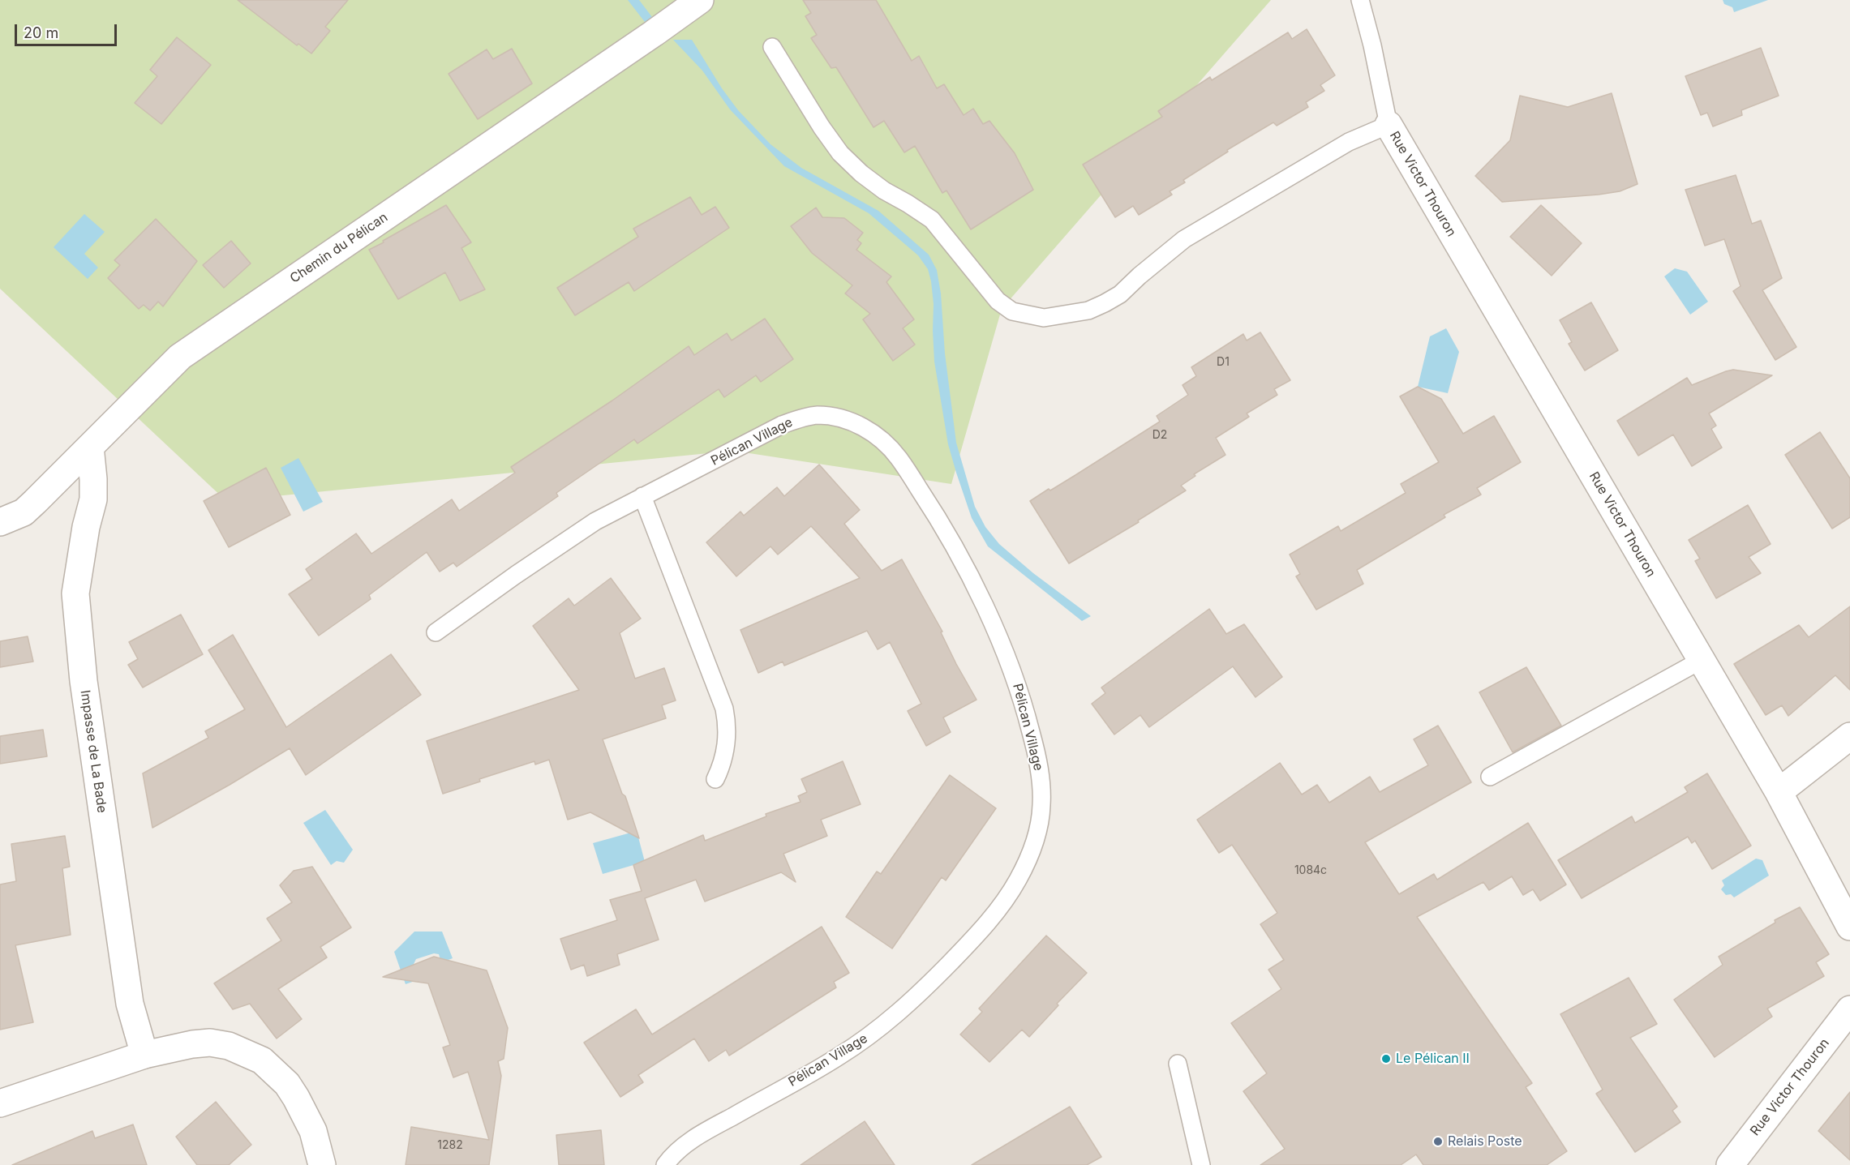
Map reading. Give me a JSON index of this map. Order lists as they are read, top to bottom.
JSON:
{
  "streets": {
    "street": ["Rue Victor Thouron", "Chemin du Pélican", "Impasse de La Bade"],
    "lane": ["Pélican Village"]
  },
  "crossings": [
    ["Chemin du Pélican", "Impasse de La Bade"]
  ],
  "places": ["Le Pélican II", "Relais Poste"],
  "house_numbers": [
    "D1",
    "D2",
    "1084c",
    "1282"
  ],
  "scale_bar": "20 m"
}
